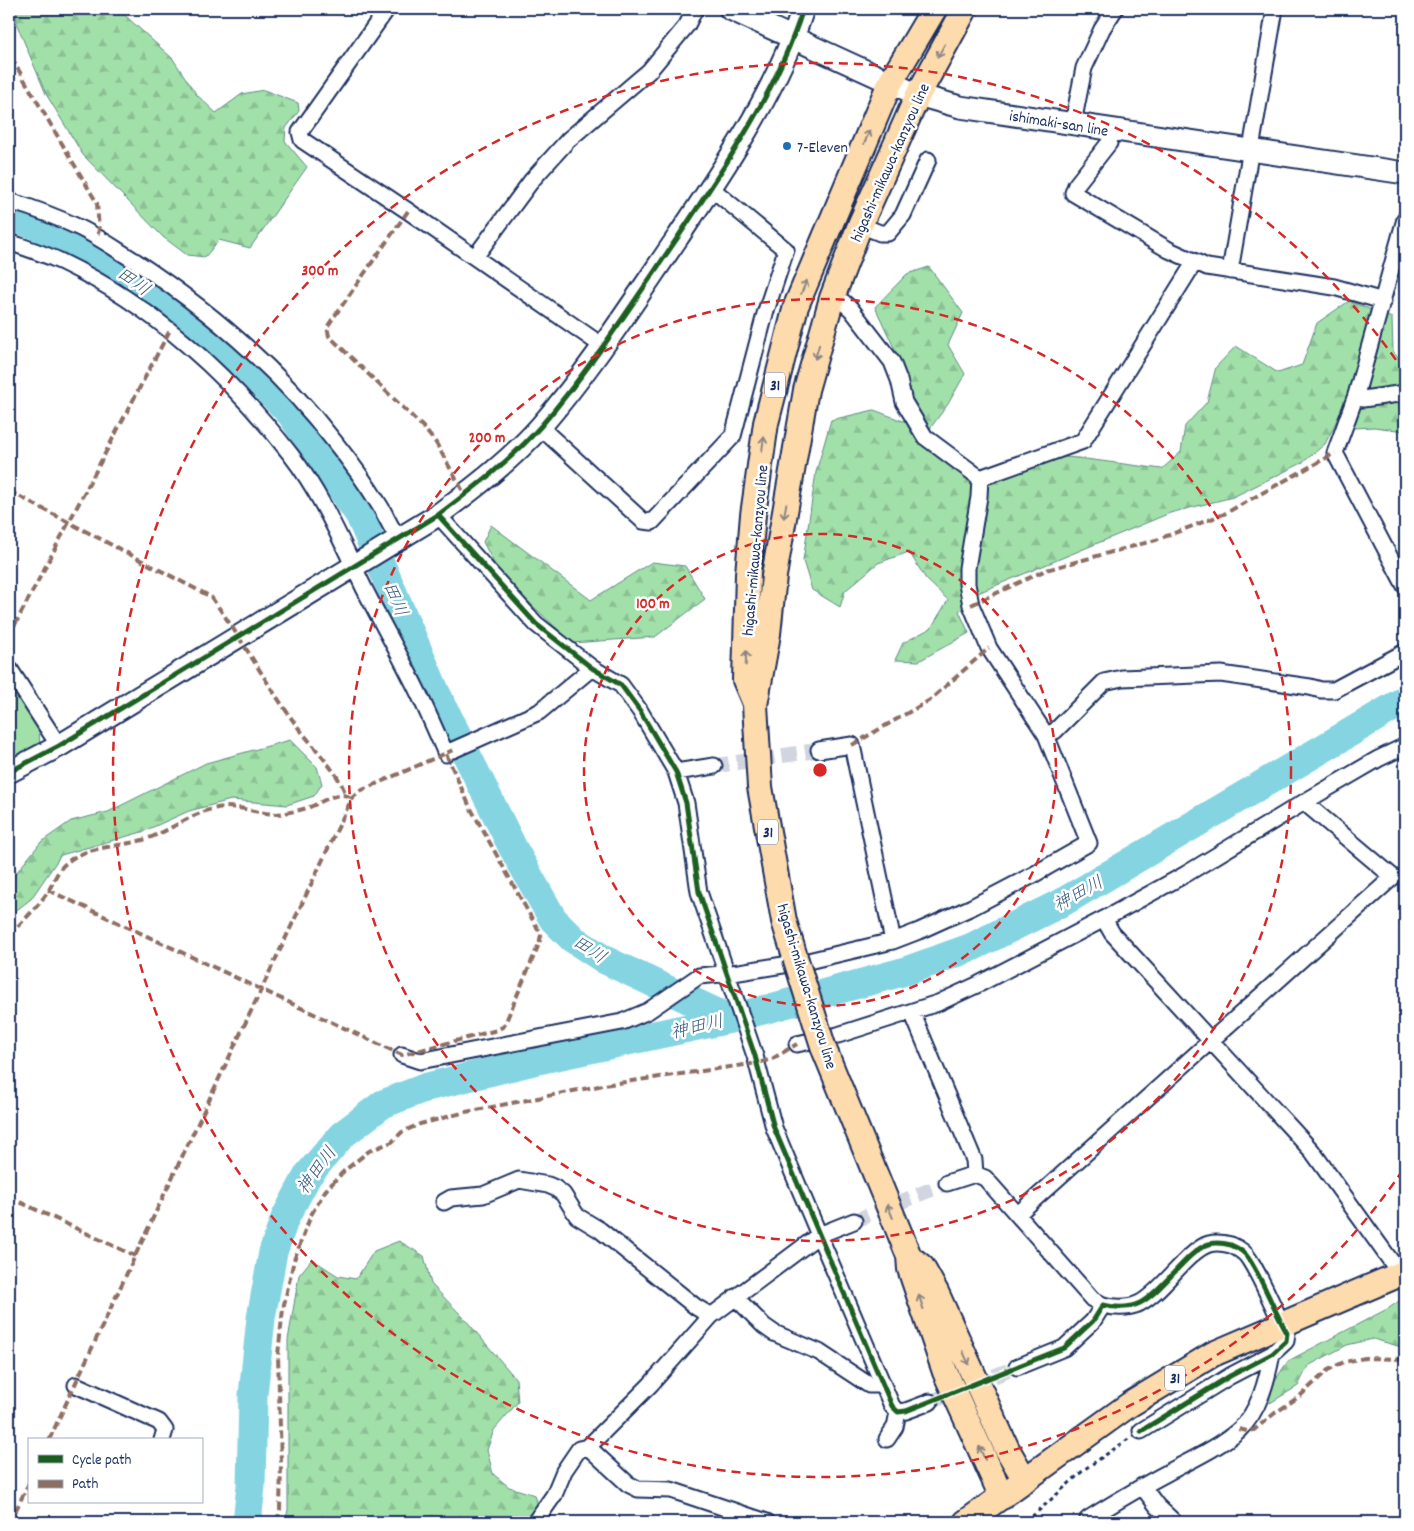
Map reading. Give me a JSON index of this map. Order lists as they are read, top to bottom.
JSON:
{
  "streets": {
    "main road": ["higashi-mikawa-kanzyou line", "31"],
    "street": ["ishimaki-san line"]
  },
  "crossings": [
    ["ishimaki-san line", "higashi-mikawa-kanzyou line"],
    ["higashi-mikawa-kanzyou line", "31"]
  ],
  "water": ["田川", "神田川"],
  "places": ["7-Eleven"],
  "legend": ["Cycle path", "Path"],
  "rings": ["300 m", "200 m", "100 m"]
}
